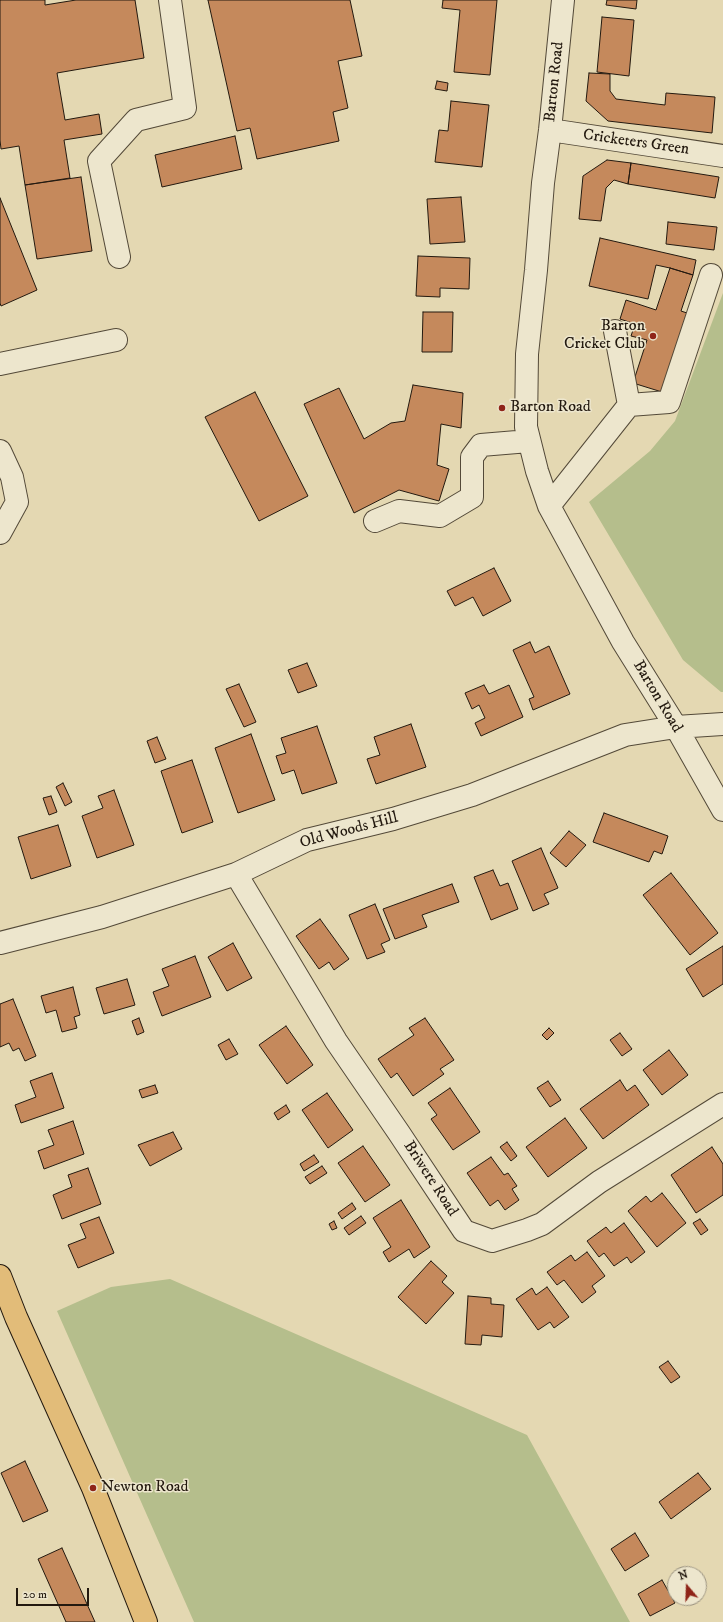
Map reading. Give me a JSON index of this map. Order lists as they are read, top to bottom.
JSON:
{
  "streets": {
    "street": [
      "Barton Road",
      "Cricketers Green",
      "Old Woods Hill",
      "Briwere Road"
    ]
  },
  "crossings": [
    ["Barton Road", "Cricketers Green"],
    ["Barton Road", "Old Woods Hill"],
    ["Old Woods Hill", "Briwere Road"]
  ],
  "places": ["Barton Cricket Club", "Barton Road", "Newton Road"],
  "scale_bar": "20 m",
  "north": "top"
}
